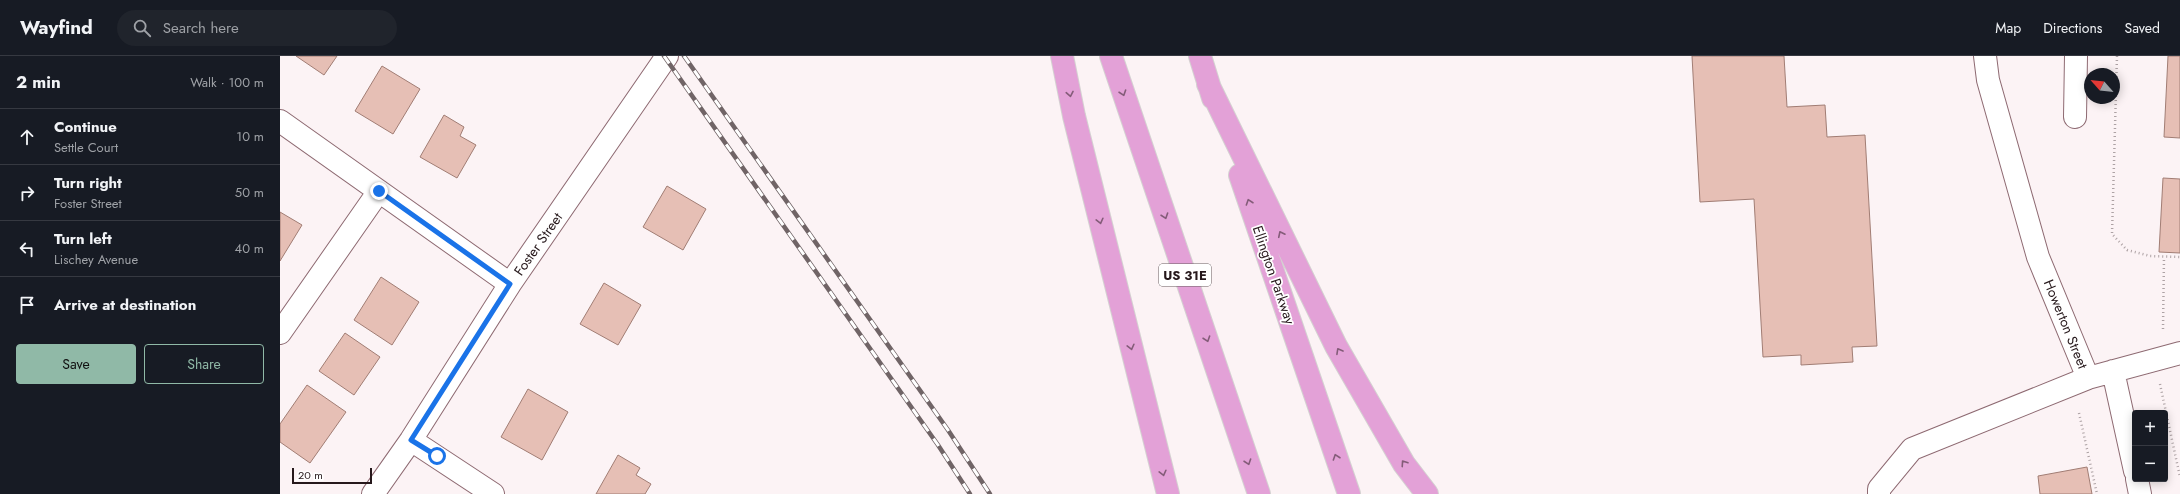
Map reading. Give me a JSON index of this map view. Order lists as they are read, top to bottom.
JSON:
{
  "streets": {
    "highway": ["US 31E", "Ellington Parkway"],
    "street": ["Foster Street", "Howerton Street"]
  },
  "scale_bar": "20 m",
  "north": "top left",
  "page": {
    "header": "Wayfind",
    "search": "Search here",
    "nav": ["Map", "Directions", "Saved"],
    "heading": ["2 min", "Walk · 100 m"],
    "list": [
      ["Continue", "Settle Court", "10 m"],
      ["Turn right", "Foster Street", "50 m"],
      ["Turn left", "Lischey Avenue", "40 m"],
      "Arrive at destination"
    ],
    "buttons": ["Save", "Share"],
    "map_buttons": ["+", "−"],
    "scale": "20 m"
  }
}
